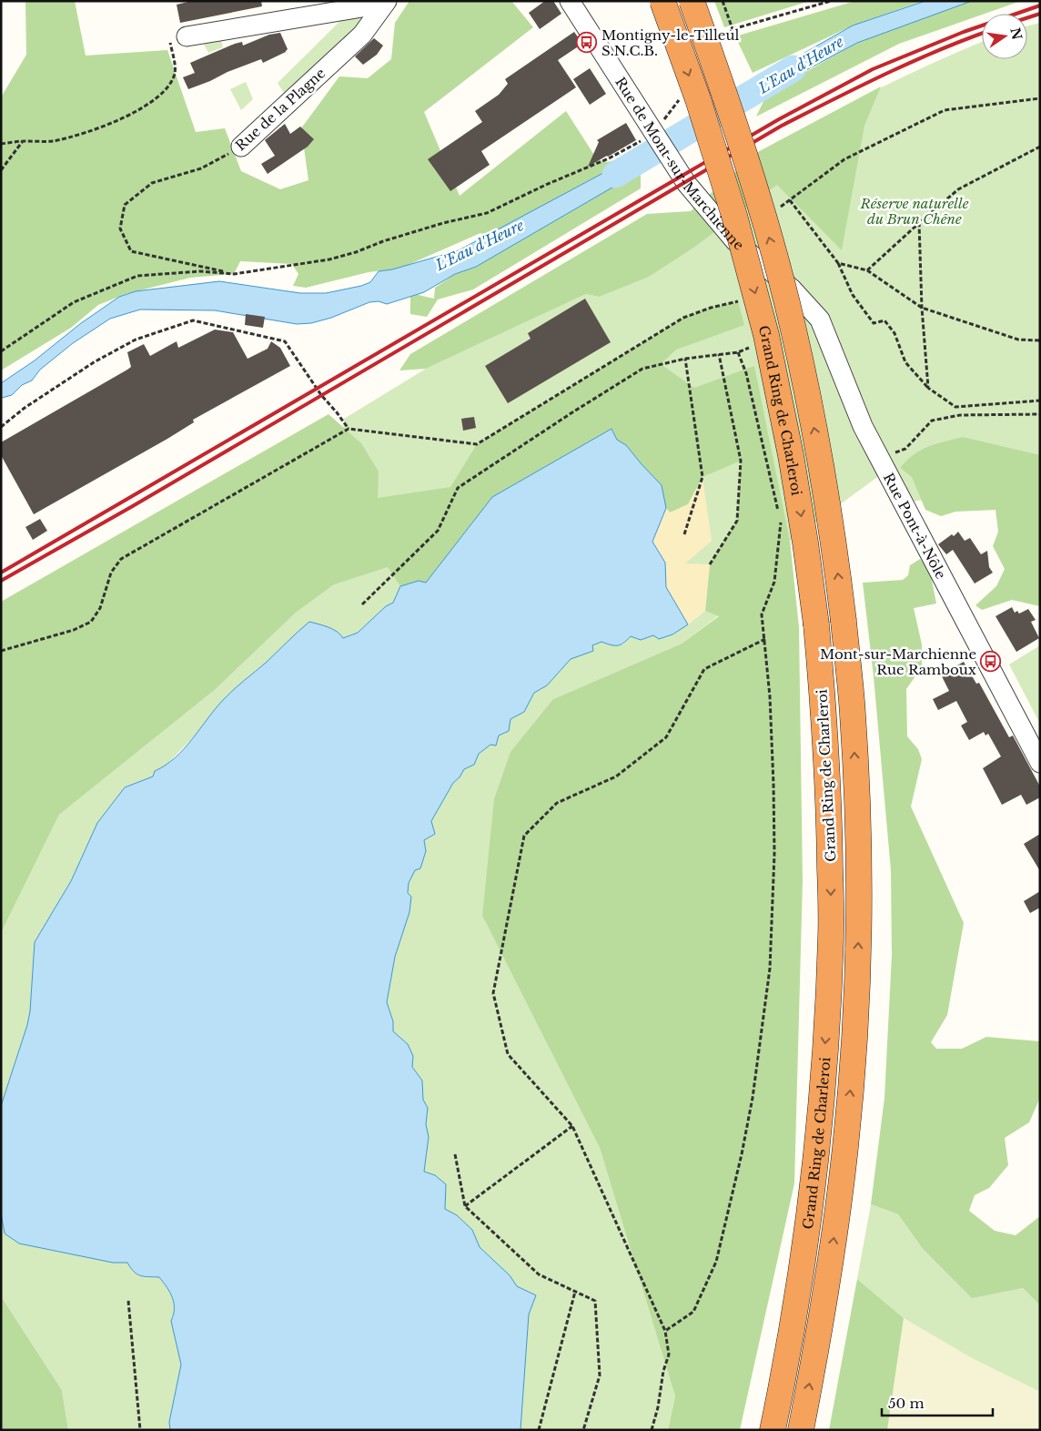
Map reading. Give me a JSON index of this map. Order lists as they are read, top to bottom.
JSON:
{
  "streets": {
    "highway": ["Grand Ring de Charleroi"],
    "street": ["Rue de la Plagne", "Rue de Mont-sur-Marchienne", "Rue Pont-à-Nôle"]
  },
  "crossings": [
    ["Rue de Mont-sur-Marchienne", "Rue Pont-à-Nôle"]
  ],
  "water": ["L'Eau d'Heure"],
  "parks": ["Réserve naturelle du Brun Chêne"],
  "places": {
    "bus stop": ["Montigny-le-Tilleul S.N.C.B.", "Mont-sur-Marchienne Rue Ramboux"]
  },
  "scale_bar": "50 m",
  "north": "right"
}
